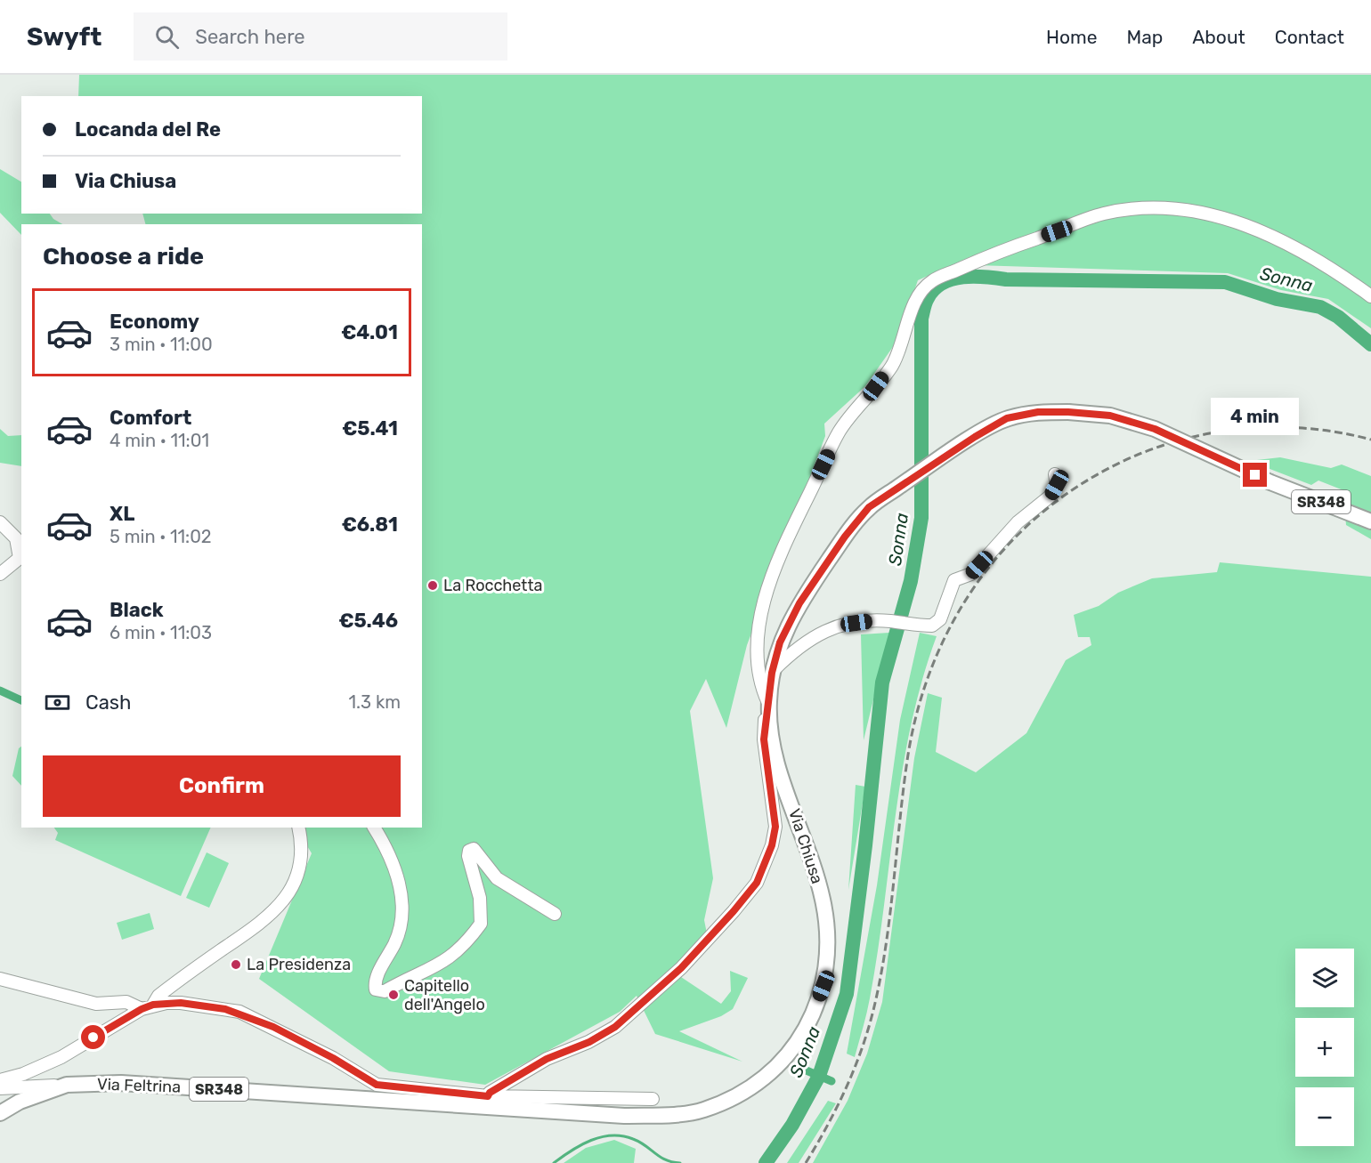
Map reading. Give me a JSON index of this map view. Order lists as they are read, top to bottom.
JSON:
{
  "streets": {
    "main road": ["SR348", "Via Chiusa", "Via Feltrina"]
  },
  "crossings": [
    ["Via Chiusa", "Via Feltrina"]
  ],
  "water": ["Sonna"],
  "places": ["La Rocchetta", "La Presidenza", "Capitello dell'Angelo"],
  "page": {
    "header": "Swyft",
    "search": "Search here",
    "nav": [
      "Home",
      "Map",
      "About",
      "Contact"
    ],
    "banner": ["Locanda del Re", "Via Chiusa"],
    "heading": "Choose a ride",
    "list": [
      {
        "name": "Economy",
        "note": "3 min · 11:00",
        "value": "€4.01"
      },
      {
        "name": "Comfort",
        "note": "4 min · 11:01",
        "value": "€5.41"
      },
      {
        "name": "XL",
        "note": "5 min · 11:02",
        "value": "€6.81"
      },
      {
        "name": "Black",
        "note": "6 min · 11:03",
        "value": "€5.46"
      }
    ],
    "bubble": "4 min",
    "pay": ["Cash", "1.3 km"],
    "buttons": "Confirm",
    "map_buttons": ["+", "−"]
  }
}
